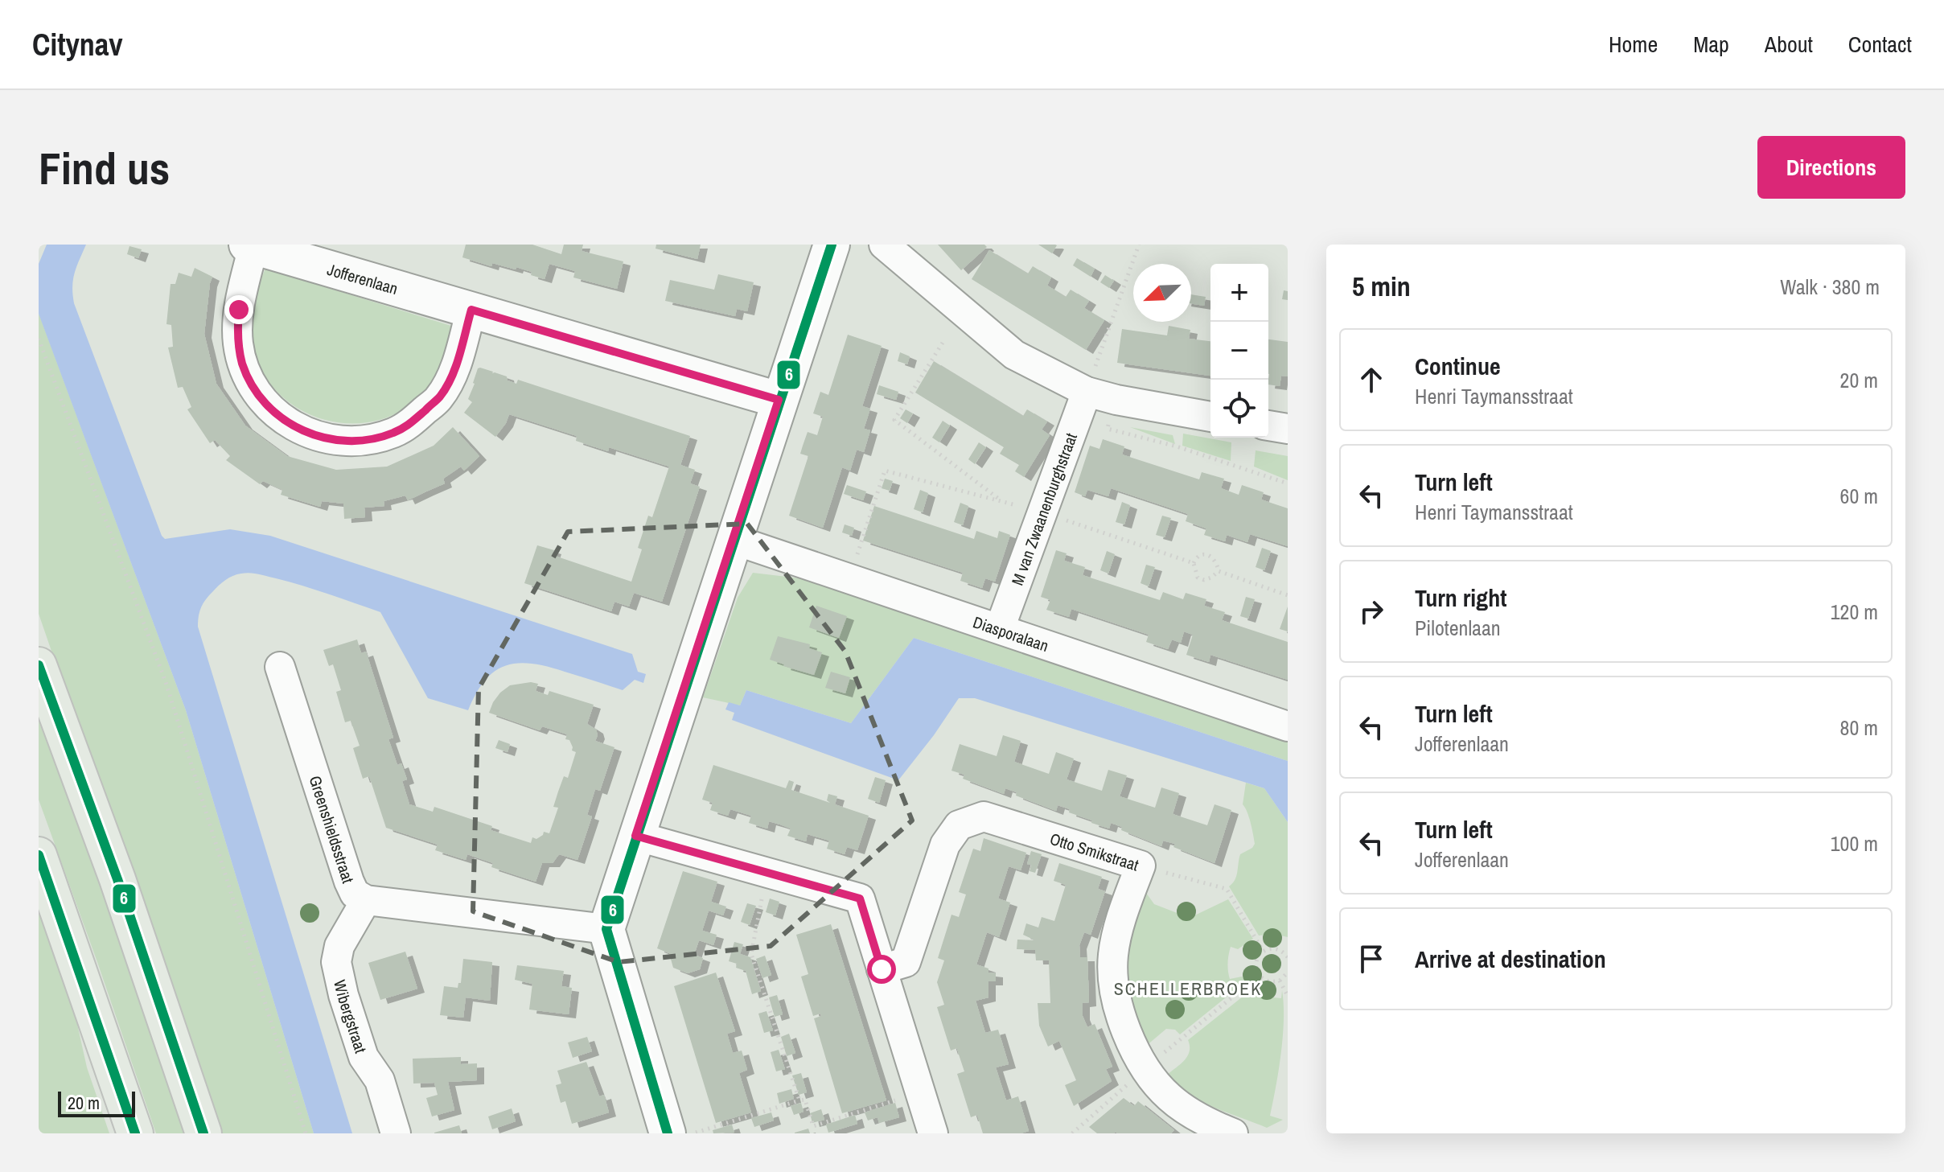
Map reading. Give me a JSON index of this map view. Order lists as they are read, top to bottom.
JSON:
{
  "streets": {
    "street": [
      "Jofferenlaan",
      "M van Zwaanenburghstraat",
      "Diasporalaan",
      "Greenshieldsstraat",
      "Otto Smikstraat",
      "Wibergstraat"
    ]
  },
  "crossings": [
    ["M van Zwaanenburghstraat", "Diasporalaan"],
    ["Greenshieldsstraat", "Wibergstraat"]
  ],
  "districts": ["SCHELLERBROEK"],
  "lines": ["transit line 6"],
  "scale_bar": "20 m",
  "north": "bottom left",
  "page": {
    "header": "Citynav",
    "nav": [
      "Home",
      "Map",
      "About",
      "Contact"
    ],
    "buttons": "Directions",
    "title": "Find us",
    "heading": ["5 min", "Walk · 380 m"],
    "map_buttons": ["+", "−"],
    "list": [
      ["Continue", "Henri Taymansstraat", "20 m"],
      ["Turn left", "Henri Taymansstraat", "60 m"],
      ["Turn right", "Pilotenlaan", "120 m"],
      ["Turn left", "Jofferenlaan", "80 m"],
      ["Turn left", "Jofferenlaan", "100 m"],
      "Arrive at destination"
    ],
    "scale": "20 m"
  }
}
